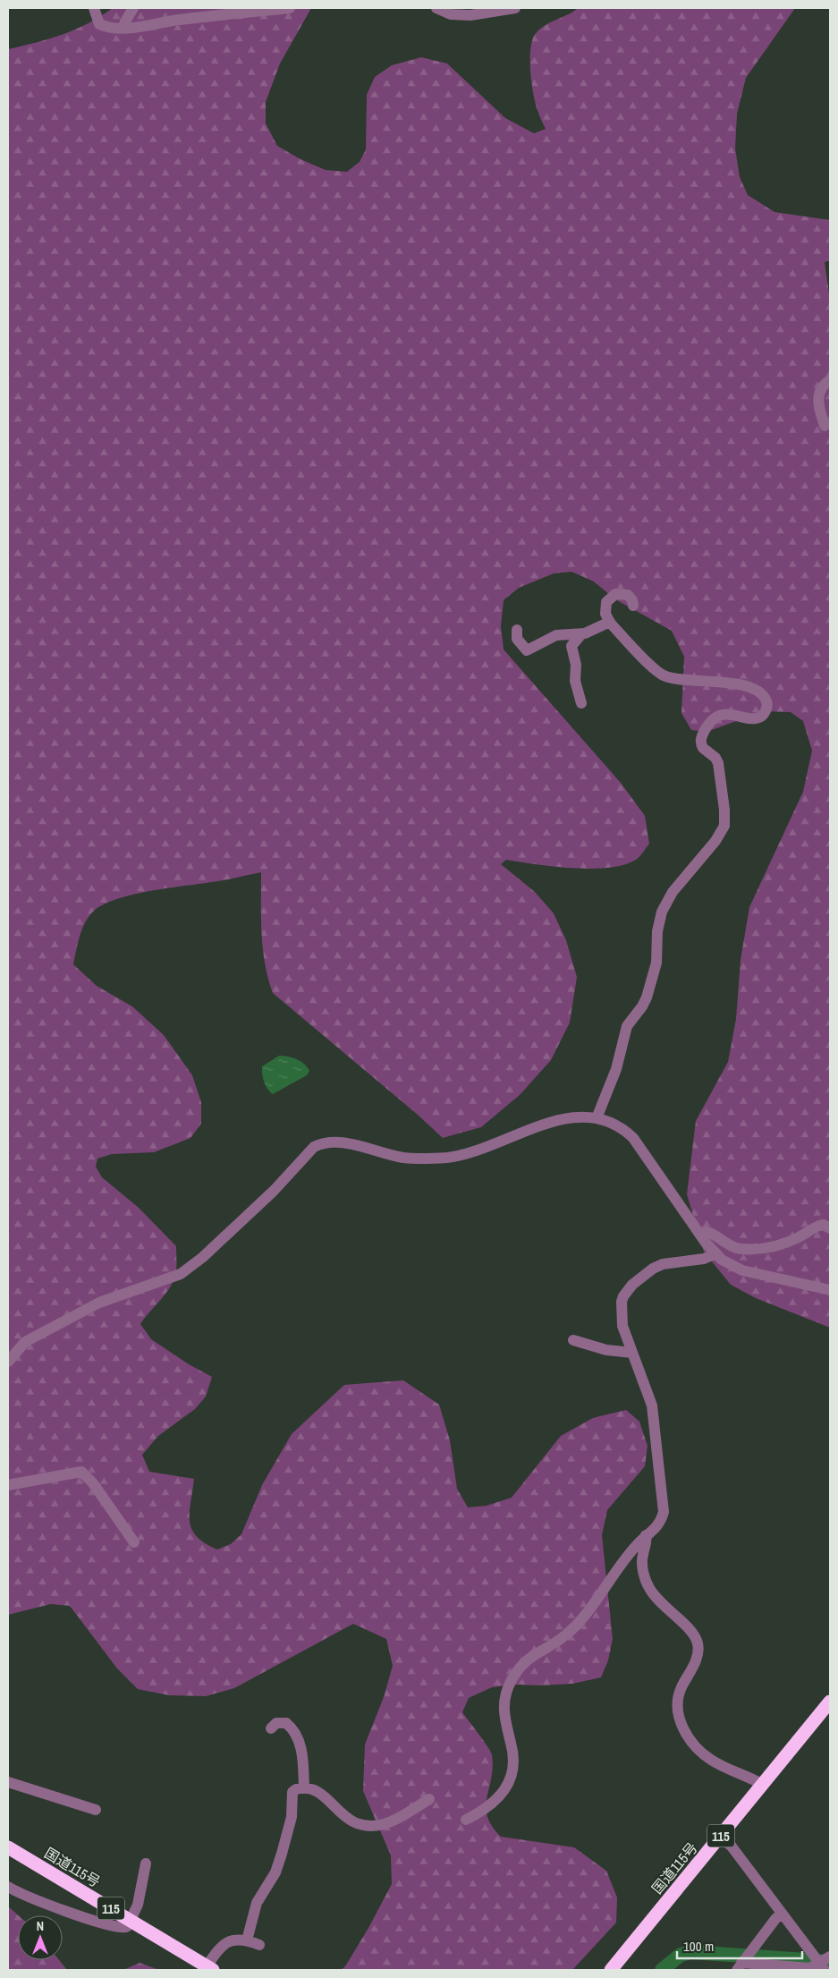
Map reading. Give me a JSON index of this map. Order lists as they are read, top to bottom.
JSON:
{
  "streets": {
    "highway": ["115", "国道115号"]
  },
  "scale_bar": "100 m",
  "north": "top"
}
